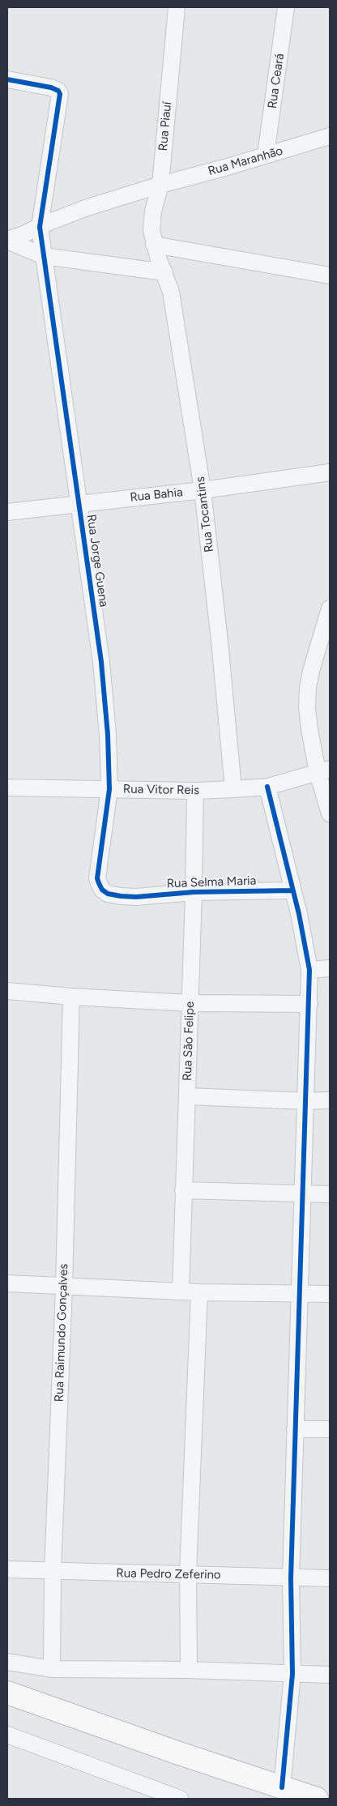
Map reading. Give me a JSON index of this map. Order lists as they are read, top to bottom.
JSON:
{
  "streets": {
    "street": [
      "Rua Ceará",
      "Rua Piauí",
      "Rua Maranhão",
      "Rua Bahia",
      "Rua Tocantins",
      "Rua Jorge Guena",
      "Rua Vitor Reis",
      "Rua Selma Maria",
      "Rua São Felipe",
      "Rua Raimundo Gonçalves",
      "Rua Pedro Zeferino"
    ]
  },
  "crossings": [
    ["Rua Ceará", "Rua Maranhão"],
    ["Rua Piauí", "Rua Maranhão"],
    ["Rua Piauí", "Rua Tocantins"],
    ["Rua Maranhão", "Rua Jorge Guena"],
    ["Rua Bahia", "Rua Tocantins"],
    ["Rua Bahia", "Rua Jorge Guena"],
    ["Rua Tocantins", "Rua Vitor Reis"],
    ["Rua Jorge Guena", "Rua Vitor Reis"],
    ["Rua Jorge Guena", "Rua Selma Maria"],
    ["Rua Vitor Reis", "Rua São Felipe"],
    ["Rua Selma Maria", "Rua São Felipe"],
    ["Rua Raimundo Gonçalves", "Rua Pedro Zeferino"]
  ]
}
